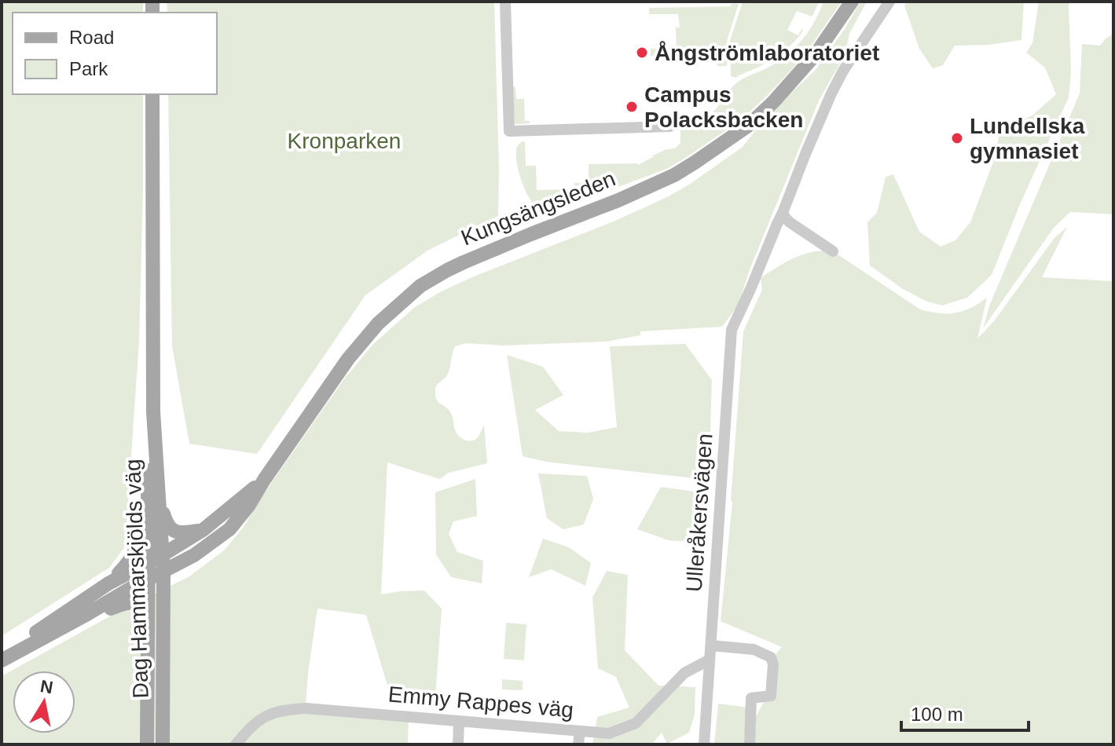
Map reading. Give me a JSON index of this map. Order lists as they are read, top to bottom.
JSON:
{
  "streets": {
    "main road": ["Kungsängsleden", "Dag Hammarskjölds väg"],
    "street": ["Ulleråkersvägen", "Emmy Rappes väg"]
  },
  "crossings": [
    ["Kungsängsleden", "Dag Hammarskjölds väg"],
    ["Ulleråkersvägen", "Emmy Rappes väg"]
  ],
  "parks": ["Kronparken"],
  "places": ["Ångströmlaboratoriet", "Campus Polacksbacken", "Lundellska gymnasiet"],
  "legend": ["Road", "Park"],
  "scale_bar": "100 m",
  "north": "top"
}
